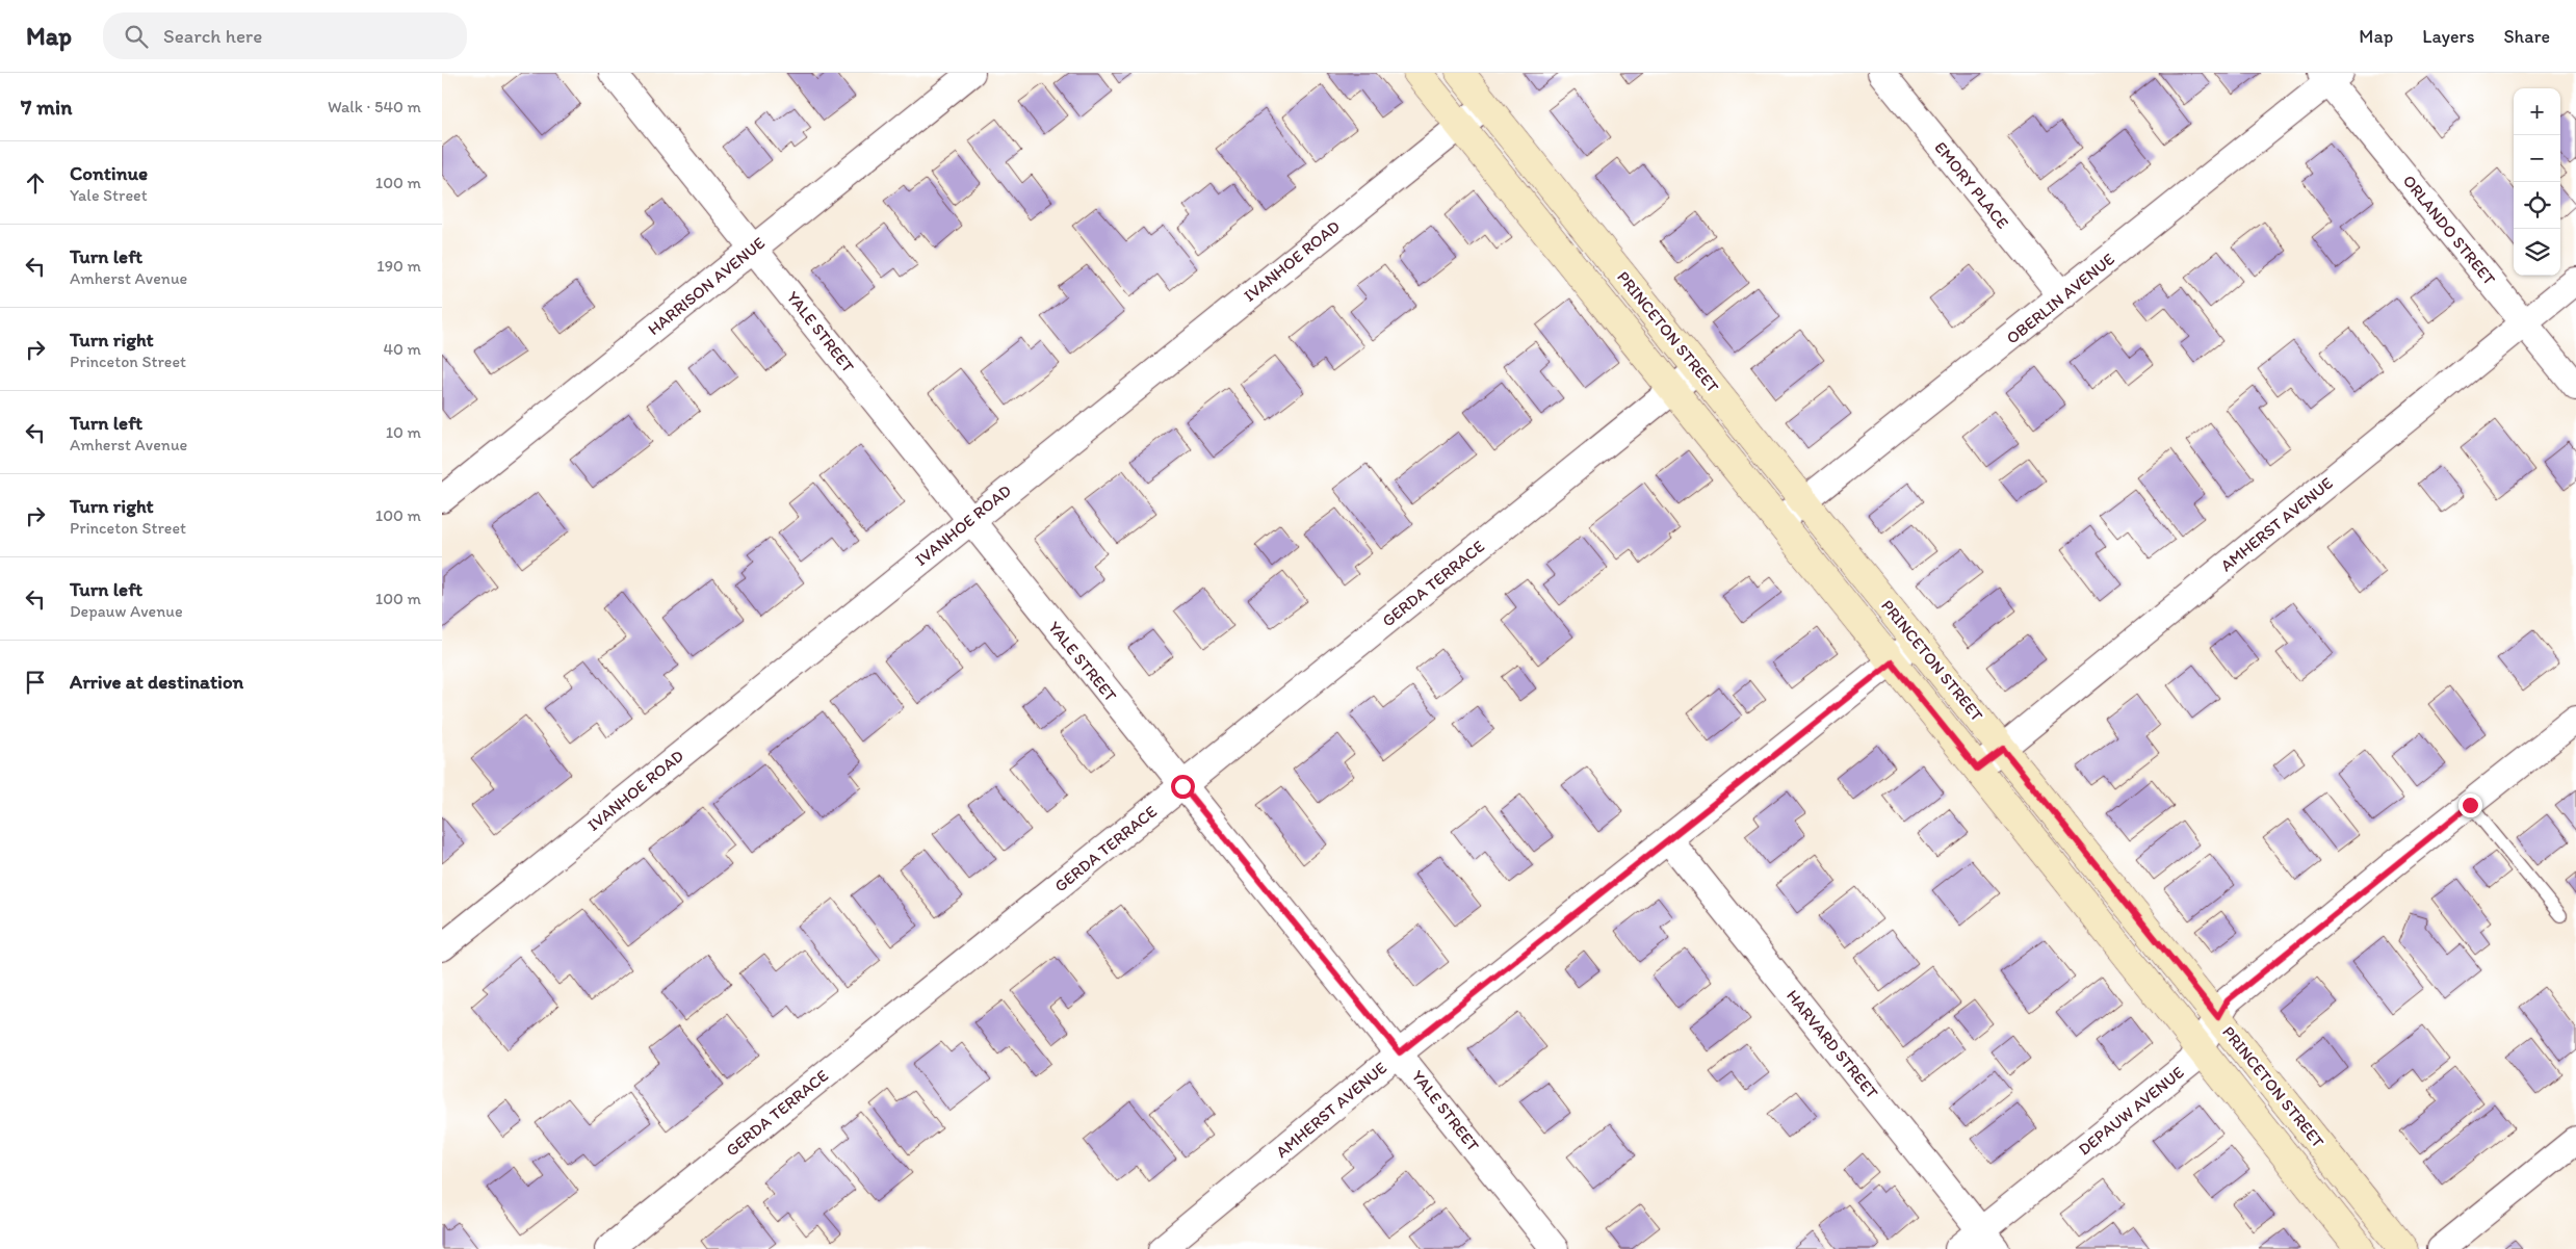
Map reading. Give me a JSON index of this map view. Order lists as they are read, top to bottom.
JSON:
{
  "streets": {
    "main road": ["PRINCETON STREET"],
    "street": [
      "EMORY PLACE",
      "ORLANDO STREET",
      "IVANHOE ROAD",
      "HARRISON AVENUE",
      "OBERLIN AVENUE",
      "YALE STREET",
      "AMHERST AVENUE",
      "GERDA TERRACE",
      "HARVARD STREET",
      "DEPAUW AVENUE"
    ]
  },
  "crossings": [
    ["EMORY PLACE", "OBERLIN AVENUE"],
    ["ORLANDO STREET", "OBERLIN AVENUE"],
    ["ORLANDO STREET", "AMHERST AVENUE"],
    ["IVANHOE ROAD", "YALE STREET"],
    ["IVANHOE ROAD", "PRINCETON STREET"],
    ["HARRISON AVENUE", "YALE STREET"],
    ["OBERLIN AVENUE", "PRINCETON STREET"],
    ["YALE STREET", "AMHERST AVENUE"],
    ["YALE STREET", "GERDA TERRACE"],
    ["PRINCETON STREET", "AMHERST AVENUE"],
    ["PRINCETON STREET", "GERDA TERRACE"],
    ["PRINCETON STREET", "DEPAUW AVENUE"],
    ["AMHERST AVENUE", "HARVARD STREET"],
    ["HARVARD STREET", "DEPAUW AVENUE"]
  ],
  "page": {
    "header": "Map",
    "search": "Search here",
    "nav": ["Map", "Layers", "Share"],
    "heading": ["7 min", "Walk · 540 m"],
    "map_buttons": ["+", "−"],
    "list": [
      ["Continue", "Yale Street", "100 m"],
      ["Turn left", "Amherst Avenue", "190 m"],
      ["Turn right", "Princeton Street", "40 m"],
      ["Turn left", "Amherst Avenue", "10 m"],
      ["Turn right", "Princeton Street", "100 m"],
      ["Turn left", "Depauw Avenue", "100 m"],
      "Arrive at destination"
    ]
  }
}
